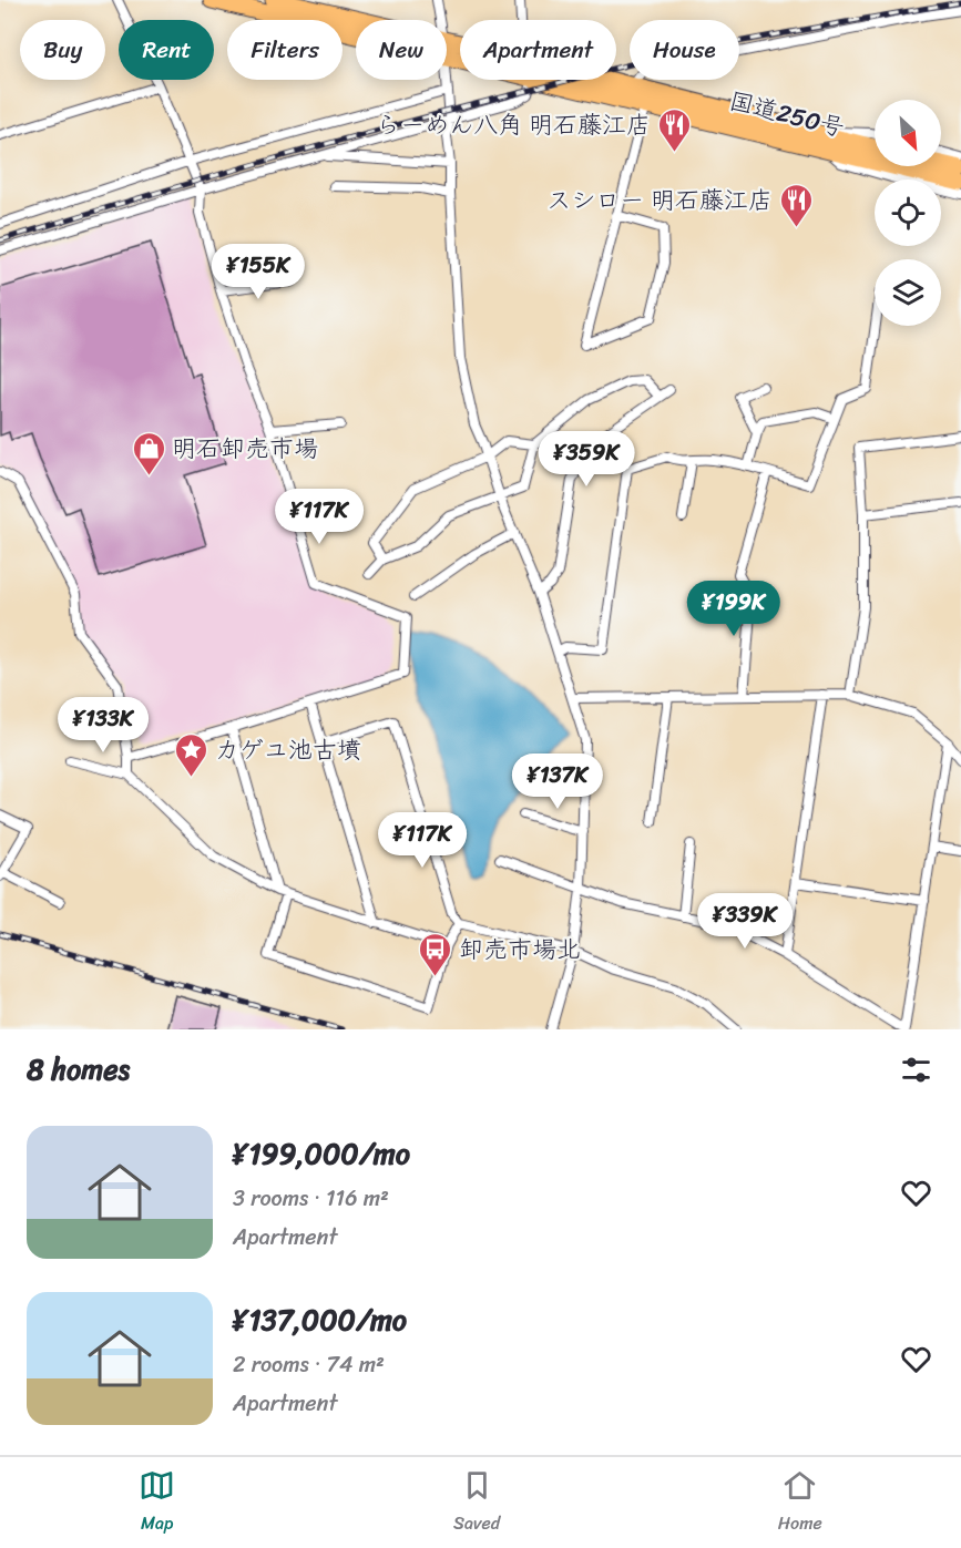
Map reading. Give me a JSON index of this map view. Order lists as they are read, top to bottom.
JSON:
{
  "streets": {
    "highway": ["国道250号"]
  },
  "places": {
    "restaurant": ["らーめん八角 明石藤江店", "スシロー 明石藤江店"],
    "shop": ["明石卸売市場"],
    "place": ["カゲユ池古墳"],
    "bus stop": ["卸売市場北"]
  },
  "north": "bottom right",
  "page": {
    "chip": [
      "Buy",
      "Rent",
      "Filters",
      "New",
      "Apartment",
      "House"
    ],
    "price": [
      "¥155K",
      "¥359K",
      "¥117K",
      "¥199K",
      "¥133K",
      "¥137K",
      "¥117K",
      "¥339K"
    ],
    "heading": "8 homes",
    "list": [
      {
        "name": "¥199,000/mo",
        "note": "3 rooms · 116 m² · Apartment"
      },
      {
        "name": "¥137,000/mo",
        "note": "2 rooms · 74 m² · Apartment"
      }
    ],
    "tabs": ["Map", "Saved", "Home"]
  }
}
